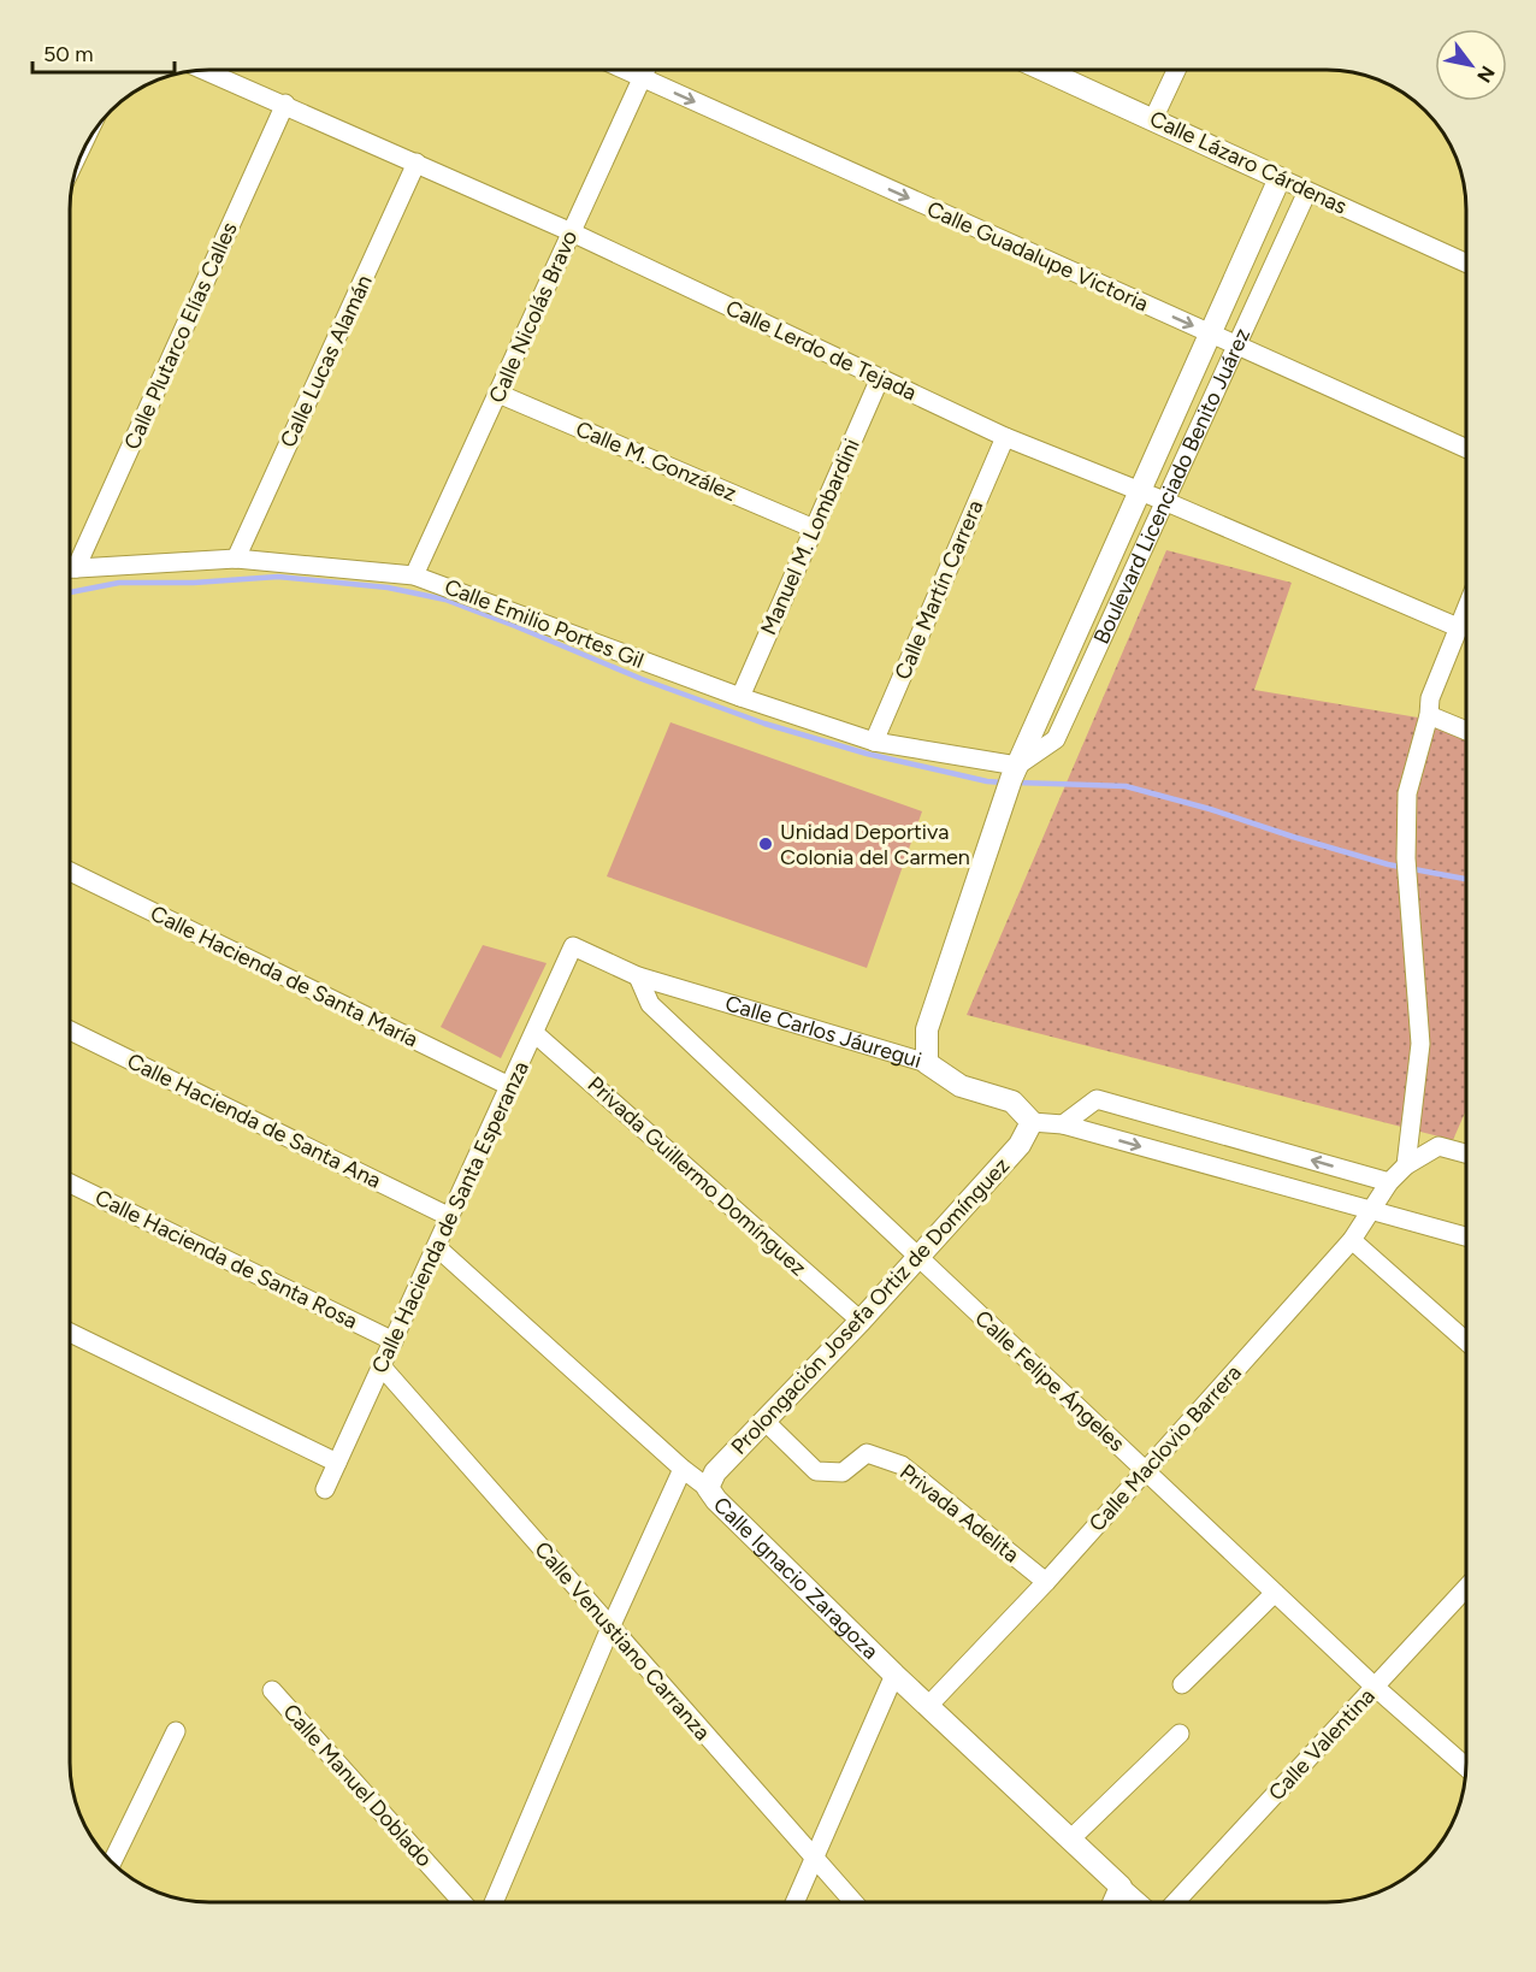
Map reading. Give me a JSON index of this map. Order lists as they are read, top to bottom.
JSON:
{
  "streets": {
    "street": [
      "Calle Lázaro Cárdenas",
      "Calle Guadalupe Victoria",
      "Calle Nicolás Bravo",
      "Calle Plutarco Elías Calles",
      "Calle Lerdo de Tejada",
      "Calle Lucas Alamán",
      "Calle M. González",
      "Boulevard Licenciado Benito Juárez",
      "Manuel M. Lombardini",
      "Calle Martín Carrera",
      "Calle Emilio Portes Gil",
      "Calle Hacienda de Santa María",
      "Calle Carlos Jáuregui",
      "Calle Hacienda de Santa Ana",
      "Privada Guillermo Domínguez",
      "Calle Hacienda de Santa Esperanza",
      "Calle Hacienda de Santa Rosa",
      "Prolongación Josefa Ortiz de Domínguez",
      "Calle Felipe Ángeles",
      "Calle Maclovio Barrera",
      "Privada Adelita",
      "Calle Ignacio Zaragoza",
      "Calle Venustiano Carranza",
      "Calle Valentina",
      "Calle Manuel Doblado"
    ]
  },
  "crossings": [
    ["Calle Lázaro Cárdenas", "Boulevard Licenciado Benito Juárez"],
    ["Calle Guadalupe Victoria", "Calle Nicolás Bravo"],
    ["Calle Guadalupe Victoria", "Boulevard Licenciado Benito Juárez"],
    ["Calle Nicolás Bravo", "Calle Lerdo de Tejada"],
    ["Calle Nicolás Bravo", "Calle M. González"],
    ["Calle Nicolás Bravo", "Calle Emilio Portes Gil"],
    ["Calle Plutarco Elías Calles", "Calle Lerdo de Tejada"],
    ["Calle Lerdo de Tejada", "Calle Lucas Alamán"],
    ["Calle Lerdo de Tejada", "Boulevard Licenciado Benito Juárez"],
    ["Calle Lerdo de Tejada", "Manuel M. Lombardini"],
    ["Calle Lerdo de Tejada", "Calle Martín Carrera"],
    ["Calle Lucas Alamán", "Calle Emilio Portes Gil"],
    ["Calle M. González", "Manuel M. Lombardini"],
    ["Boulevard Licenciado Benito Juárez", "Calle Emilio Portes Gil"],
    ["Manuel M. Lombardini", "Calle Emilio Portes Gil"],
    ["Calle Martín Carrera", "Calle Emilio Portes Gil"],
    ["Calle Hacienda de Santa María", "Calle Hacienda de Santa Esperanza"],
    ["Calle Carlos Jáuregui", "Calle Hacienda de Santa Esperanza"],
    ["Calle Carlos Jáuregui", "Prolongación Josefa Ortiz de Domínguez"],
    ["Calle Carlos Jáuregui", "Calle Felipe Ángeles"],
    ["Calle Hacienda de Santa Ana", "Calle Hacienda de Santa Esperanza"],
    ["Privada Guillermo Domínguez", "Calle Hacienda de Santa Esperanza"],
    ["Privada Guillermo Domínguez", "Prolongación Josefa Ortiz de Domínguez"],
    ["Calle Hacienda de Santa Esperanza", "Calle Hacienda de Santa Rosa"],
    ["Calle Hacienda de Santa Esperanza", "Calle Ignacio Zaragoza"],
    ["Calle Hacienda de Santa Esperanza", "Calle Venustiano Carranza"],
    ["Prolongación Josefa Ortiz de Domínguez", "Calle Felipe Ángeles"],
    ["Prolongación Josefa Ortiz de Domínguez", "Privada Adelita"],
    ["Prolongación Josefa Ortiz de Domínguez", "Calle Ignacio Zaragoza"],
    ["Calle Felipe Ángeles", "Calle Maclovio Barrera"],
    ["Calle Felipe Ángeles", "Calle Valentina"],
    ["Calle Maclovio Barrera", "Privada Adelita"],
    ["Calle Maclovio Barrera", "Calle Ignacio Zaragoza"]
  ],
  "one_way": ["Calle Guadalupe Victoria"],
  "places": ["Unidad Deportiva Colonia del Carmen"],
  "scale_bar": "50 m",
  "north": "bottom right"
}
